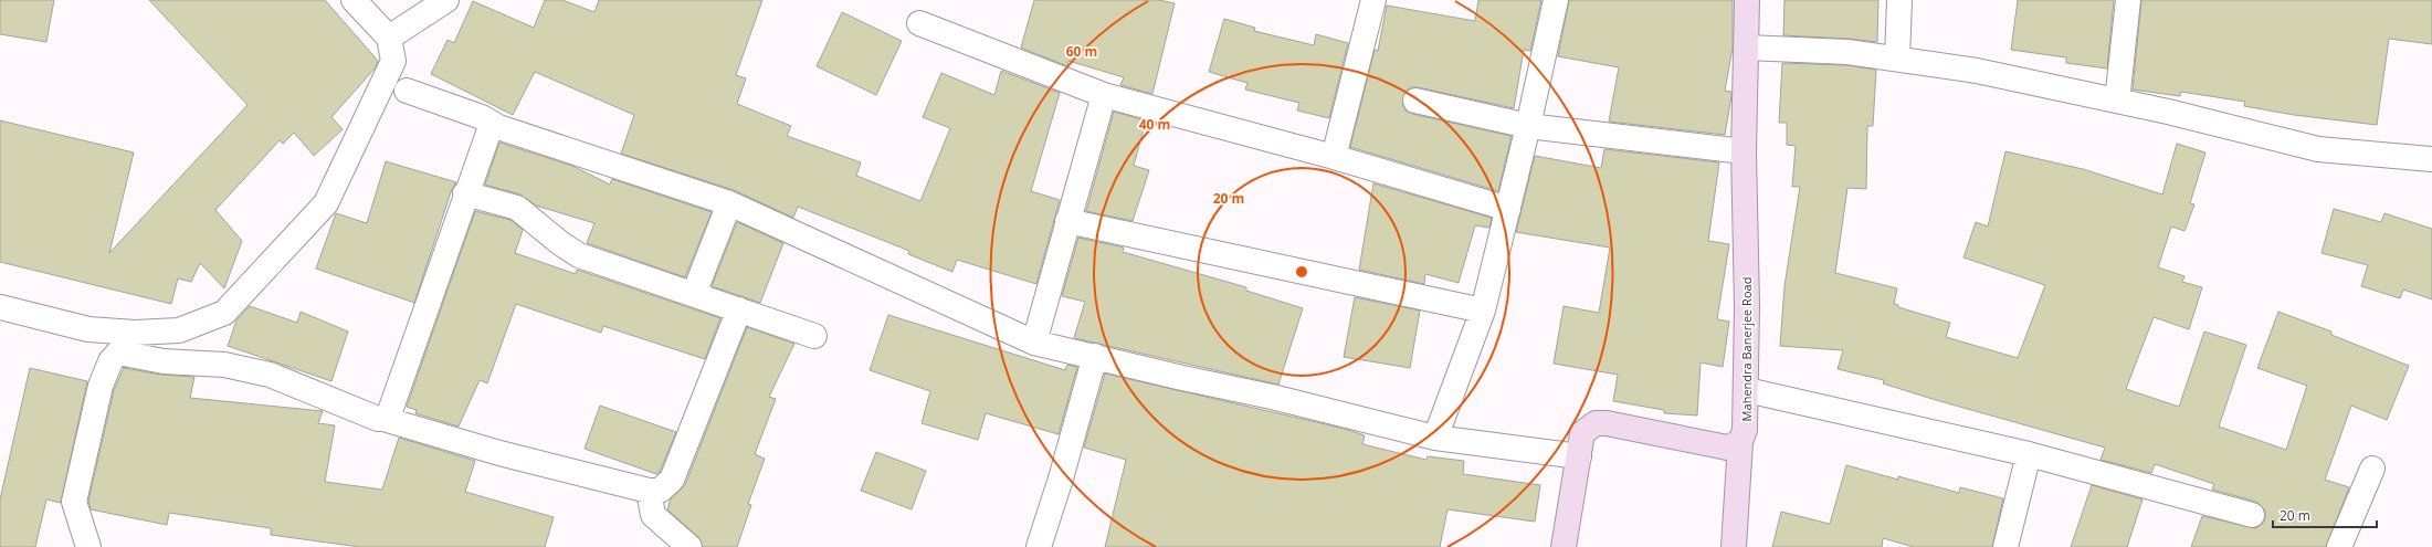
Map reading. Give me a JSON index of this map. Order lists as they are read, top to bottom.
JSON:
{
  "streets": {
    "street": ["Mahendra Banerjee Road"]
  },
  "scale_bar": "20 m",
  "rings": ["60 m", "40 m", "20 m"]
}
